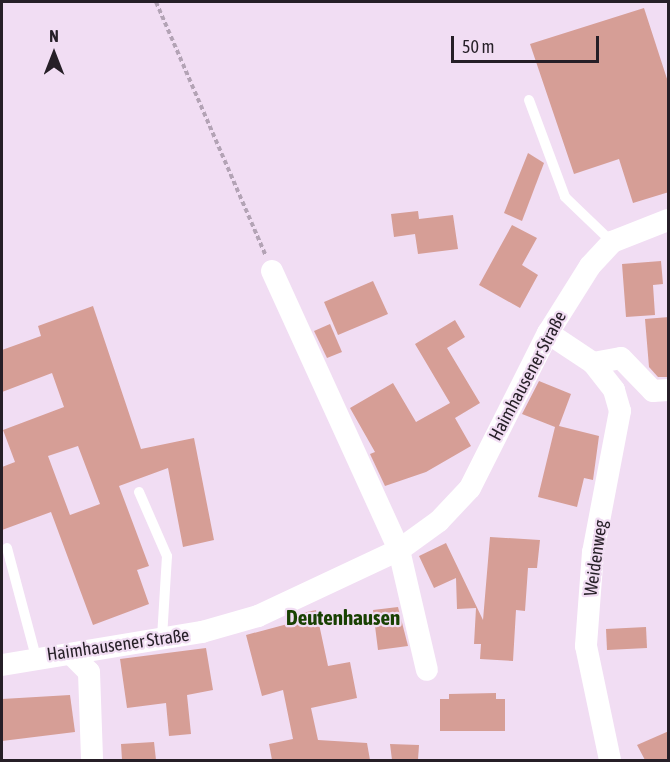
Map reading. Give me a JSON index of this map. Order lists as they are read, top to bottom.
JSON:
{
  "streets": {
    "street": ["Haimhausener Straße", "Weidenweg"]
  },
  "crossings": [
    ["Haimhausener Straße", "Weidenweg"]
  ],
  "districts": ["Deutenhausen"],
  "scale_bar": "50 m",
  "north": "top"
}
